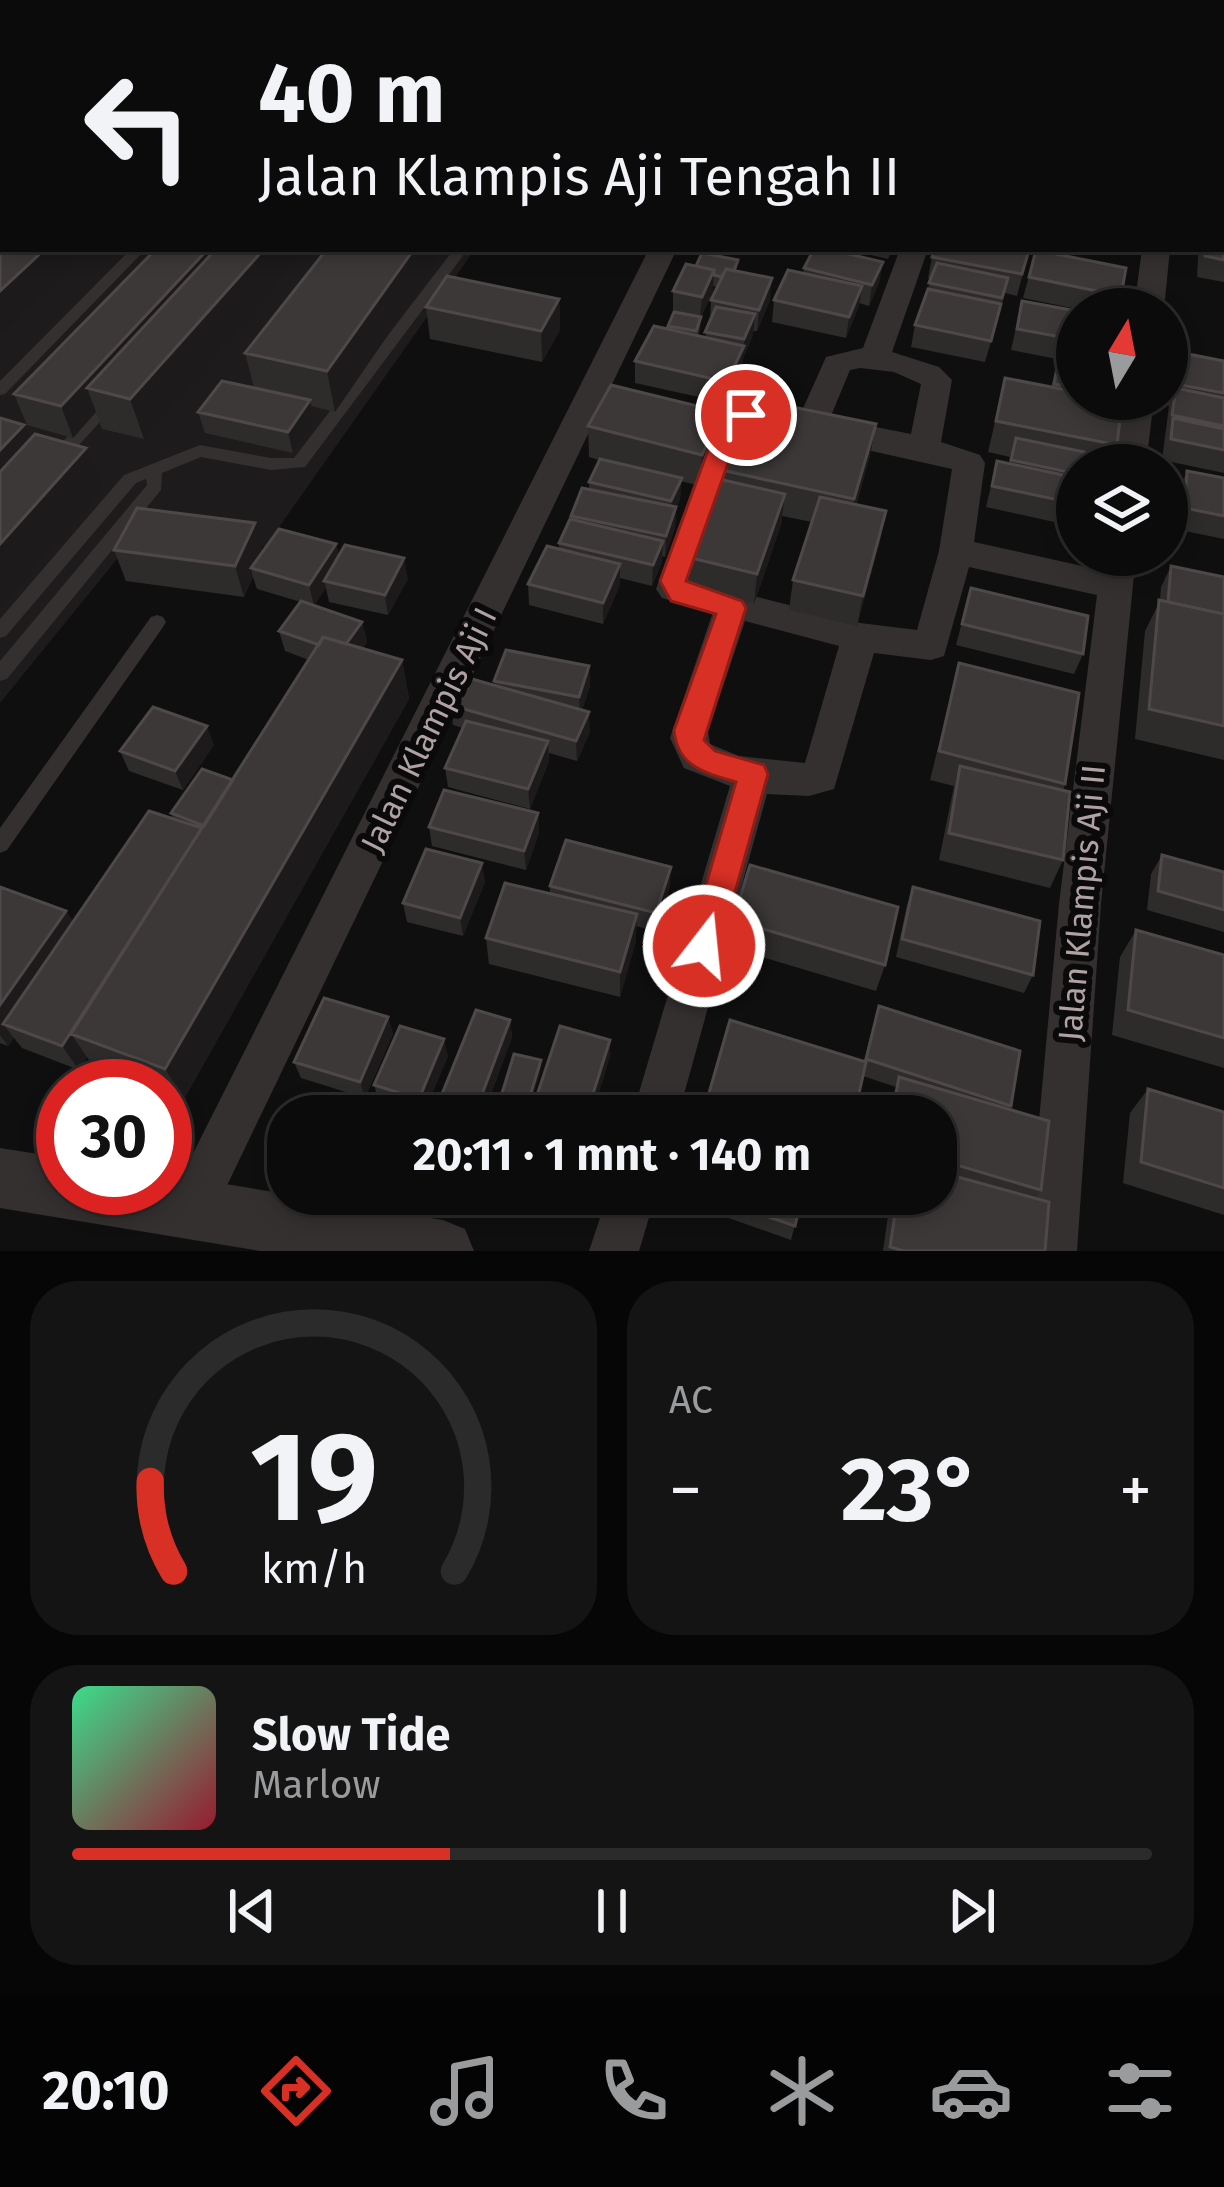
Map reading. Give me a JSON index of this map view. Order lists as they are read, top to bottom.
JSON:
{
  "streets": {
    "street": ["Jalan Klampis Aji I", "Jalan Klampis Aji II"]
  },
  "north": "top",
  "page": {
    "turn": ["40 m", "Jalan Klampis Aji Tengah II"],
    "limit": "30",
    "trip": "20:11 · 1 mnt · 140 m",
    "tile": "AC",
    "heat": ["−", "23°", "+"],
    "song": ["Slow Tide", "Marlow"],
    "tabs": "20:10",
    "gauge": ["19", "km/h"]
  }
}
